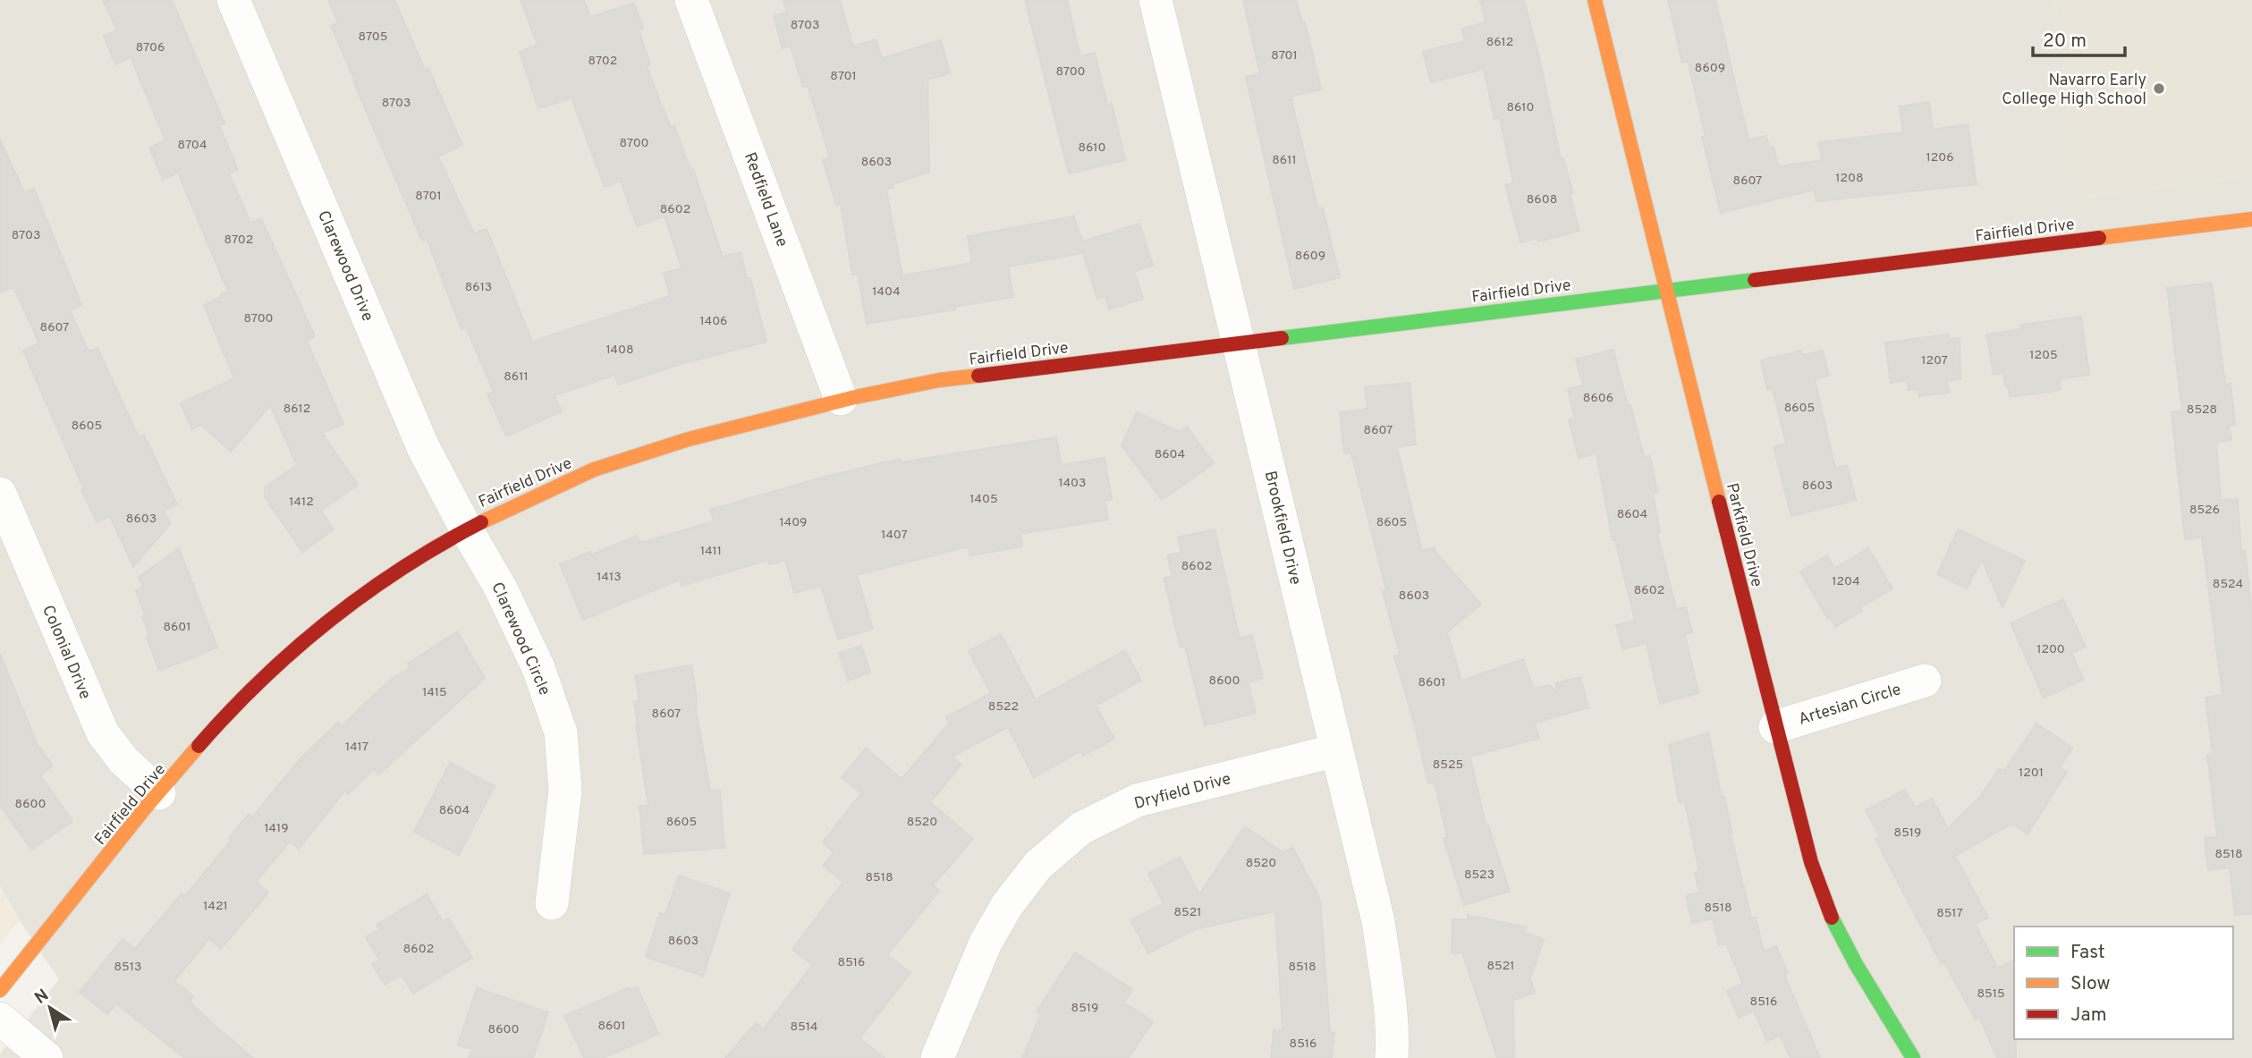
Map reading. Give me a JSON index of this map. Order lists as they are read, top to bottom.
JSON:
{
  "streets": {
    "street": [
      "Redfield Lane",
      "Fairfield Drive",
      "Clarewood Drive",
      "Brookfield Drive",
      "Parkfield Drive",
      "Clarewood Circle",
      "Colonial Drive",
      "Artesian Circle",
      "Dryfield Drive"
    ]
  },
  "crossings": [
    ["Redfield Lane", "Fairfield Drive"],
    ["Fairfield Drive", "Clarewood Drive"],
    ["Fairfield Drive", "Brookfield Drive"],
    ["Fairfield Drive", "Parkfield Drive"],
    ["Fairfield Drive", "Clarewood Circle"],
    ["Fairfield Drive", "Colonial Drive"],
    ["Clarewood Drive", "Clarewood Circle"],
    ["Brookfield Drive", "Dryfield Drive"],
    ["Parkfield Drive", "Artesian Circle"]
  ],
  "places": ["Navarro Early College High School"],
  "house_numbers": [
    "8703",
    "8705",
    "8612",
    "8706",
    "8701",
    "8702",
    "8609",
    "8700",
    "8701",
    "8703",
    "8610",
    "8700",
    "8704",
    "8610",
    "1206",
    "8611",
    "8603",
    "1208",
    "8607",
    "8701",
    "8608",
    "8602",
    "8703",
    "8702",
    "8609",
    "8613",
    "1404",
    "8700",
    "1406",
    "8607",
    "1408",
    "1205",
    "1207",
    "8611",
    "8606",
    "8605",
    "8612",
    "8528",
    "8605",
    "8607",
    "8604",
    "1403",
    "8603",
    "1405",
    "1412",
    "8526",
    "8604",
    "8603",
    "1409",
    "8605",
    "1407",
    "1411",
    "8602",
    "1413",
    "1204",
    "8524",
    "8602",
    "8603",
    "8601",
    "1200",
    "8600",
    "8601",
    "1415",
    "8522",
    "8607",
    "1417",
    "8525",
    "1201",
    "8600",
    "8604",
    "8605",
    "8520",
    "1419",
    "8519",
    "8518",
    "8520",
    "8523",
    "8518",
    "1421",
    "8518",
    "8521",
    "8517",
    "8603",
    "8602",
    "8516",
    "8521",
    "8513",
    "8518",
    "8515",
    "8516",
    "8519",
    "8601",
    "8514",
    "8600",
    "8516"
  ],
  "legend": ["Fast", "Slow", "Jam"],
  "scale_bar": "20 m",
  "north": "top left"
}
